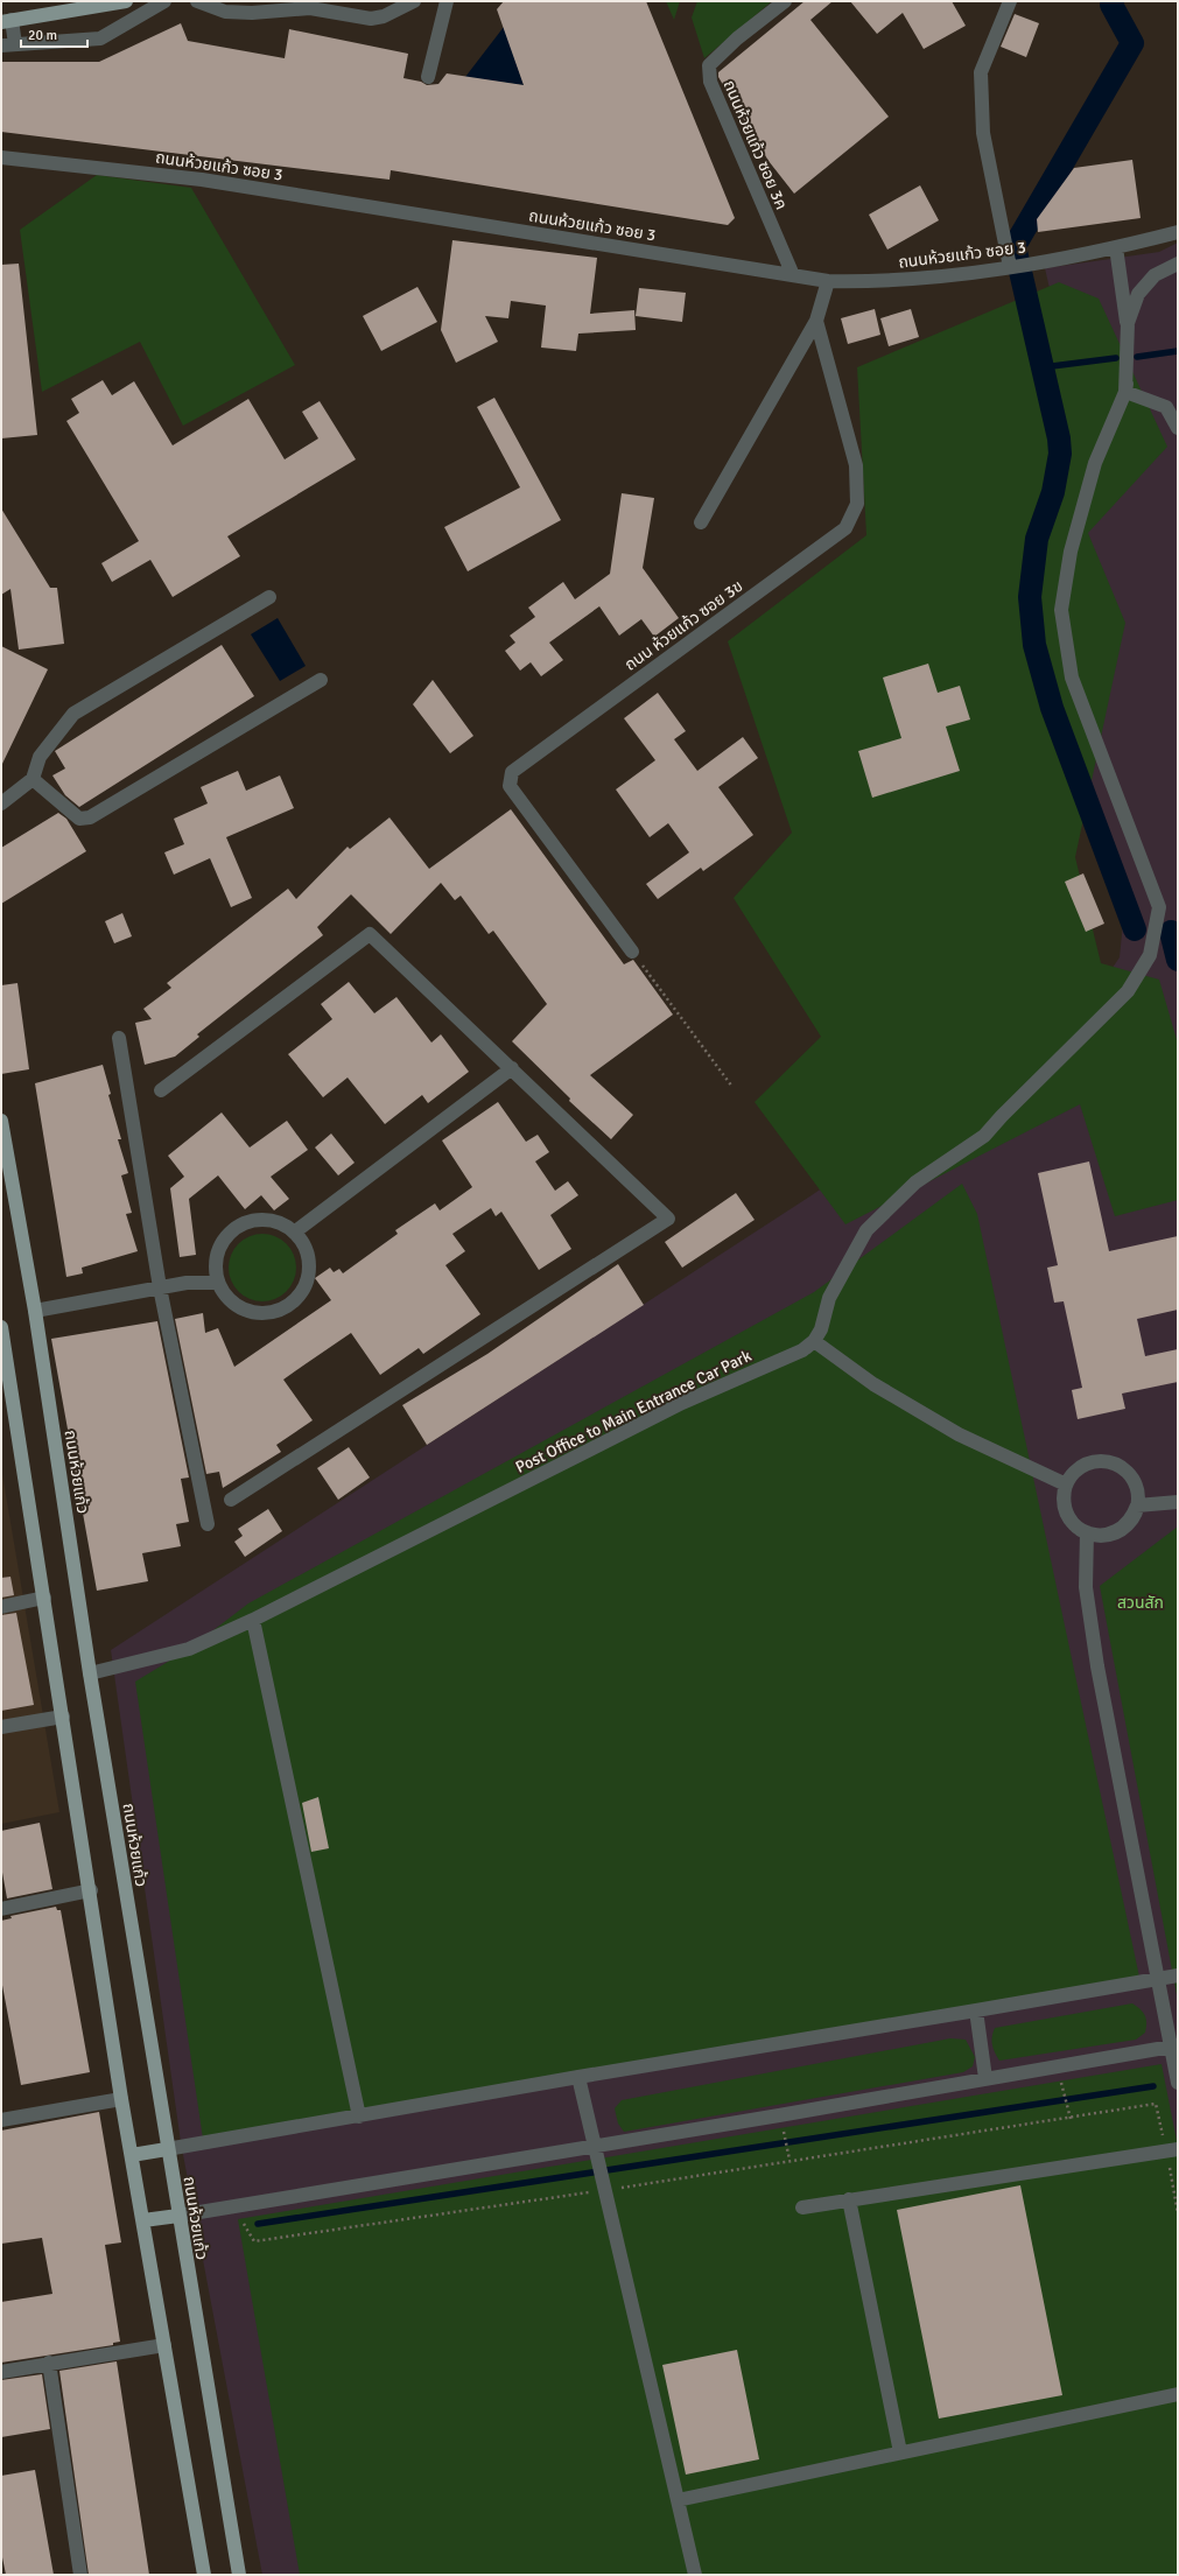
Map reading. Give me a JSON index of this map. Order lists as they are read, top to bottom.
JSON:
{
  "streets": {
    "main road": ["ถนนห้วยแก้ว"],
    "street": ["ถนนห้วยแก้ว ซอย 3ค", "ถนนห้วยแก้ว ซอย 3", "ถนน ห้วยแก้ว ซอย 3ข"]
  },
  "crossings": [
    ["ถนนห้วยแก้ว ซอย 3ค", "ถนนห้วยแก้ว ซอย 3"]
  ],
  "parks": ["สวนสัก"],
  "scale_bar": "20 m"
}
